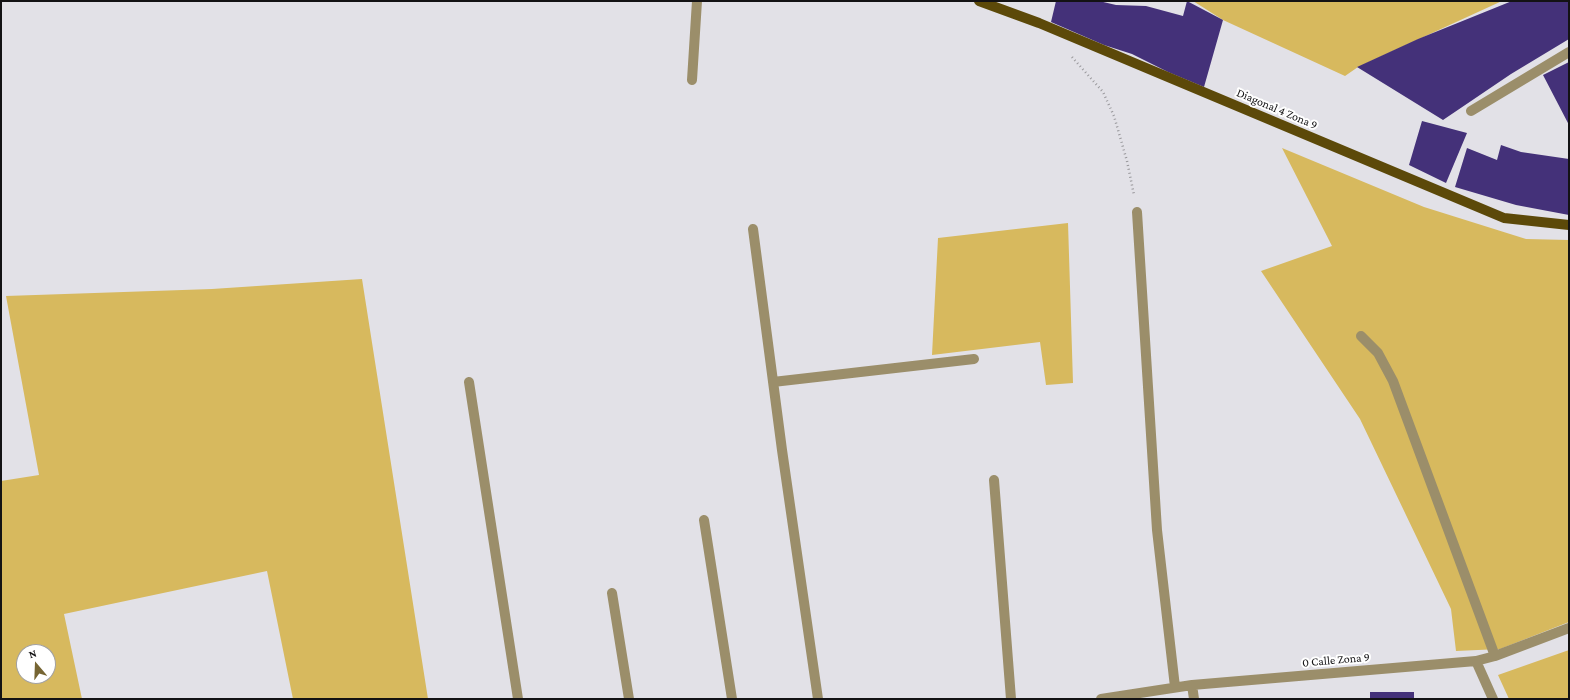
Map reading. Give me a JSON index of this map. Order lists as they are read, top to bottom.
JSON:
{
  "streets": {
    "main road": ["Diagonal 4 Zona 9"],
    "street": ["0 Calle Zona 9"]
  },
  "north": "top"
}
